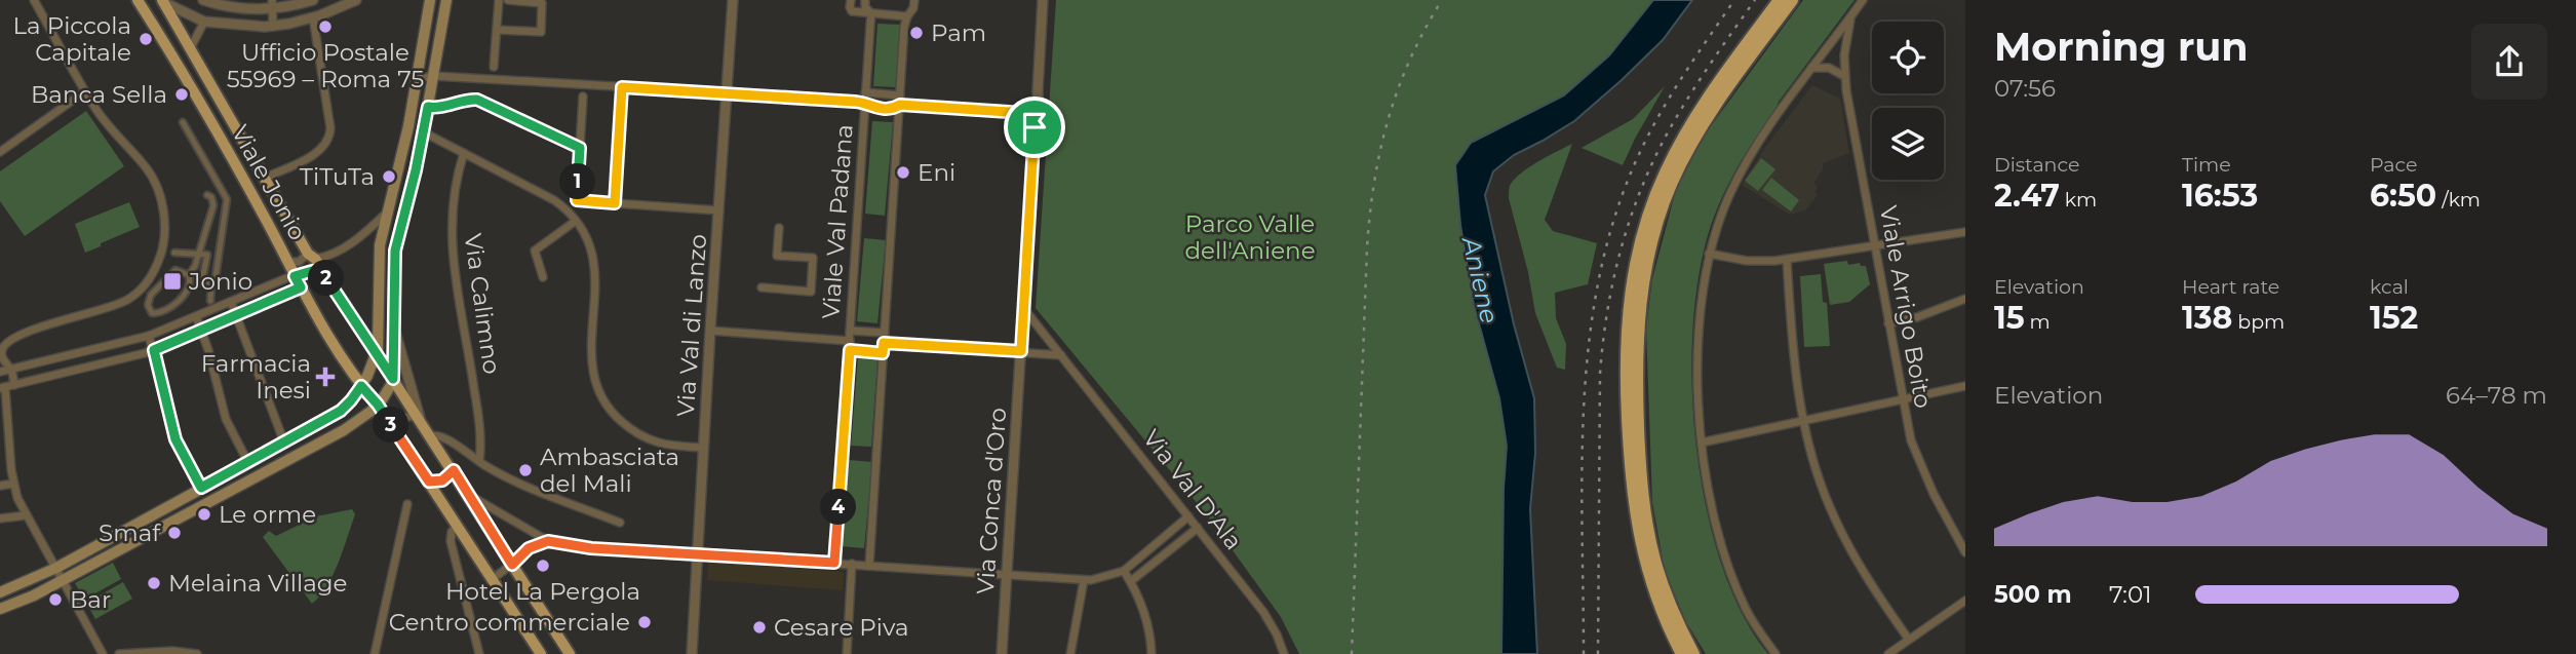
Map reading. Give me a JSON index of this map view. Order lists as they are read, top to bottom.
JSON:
{
  "streets": {
    "main road": ["Viale Jonio"],
    "street": [
      "Viale Val Padana",
      "Via Calimno",
      "Viale Arrigo Boito",
      "Via Val di Lanzo",
      "Via Val D'Ala",
      "Via Conca d'Oro"
    ]
  },
  "crossings": [
    ["Via Val D'Ala", "Via Conca d'Oro"]
  ],
  "water": ["Aniene"],
  "parks": ["Parco Valle dell'Aniene"],
  "places": {
    "other": [
      "Ufficio Postale 55969 – Roma 75",
      "Pam",
      "La Piccola Capitale",
      "Banca Sella",
      "Eni",
      "TiTuTa",
      "Ambasciata del Mali",
      "Le orme",
      "Smaf",
      "Hotel La Pergola",
      "Melaina Village",
      "Bar",
      "Centro commerciale",
      "Cesare Piva"
    ],
    "transit": ["Jonio"],
    "health": ["Farmacia Inesi"]
  },
  "page": {
    "heading": ["Morning run", "07:56"],
    "stats": [
      ["Distance", "2.47 km"],
      ["Time", "16:53"],
      ["Pace", "6:50 /km"],
      ["Elevation", "15 m"],
      ["Heart rate", "138 bpm"],
      ["kcal", "152"]
    ],
    "pins": [
      "1",
      "2",
      "3",
      "4"
    ],
    "chart": ["Elevation", "64–78 m"],
    "list": [
      {
        "name": "500 m",
        "note": "7:01"
      }
    ]
  }
}
